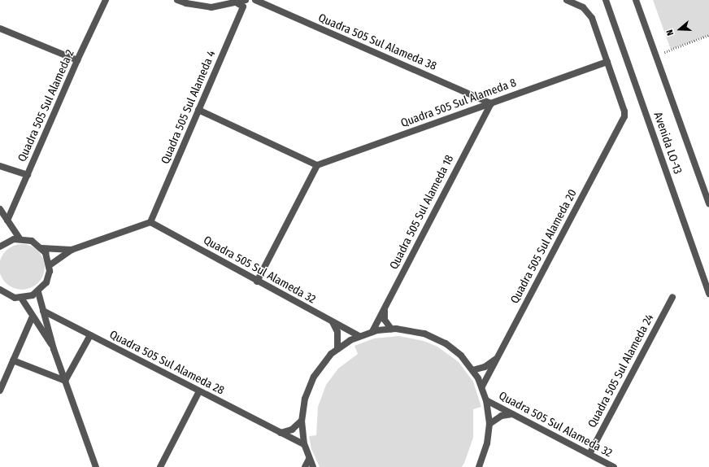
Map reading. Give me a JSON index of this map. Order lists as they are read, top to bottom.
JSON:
{
  "streets": {
    "street": [
      "Quadra 505 Sul Alameda 38",
      "Quadra 505 Sul Alameda 8",
      "Quadra 505 Sul Alameda 2",
      "Quadra 505 Sul Alameda 4",
      "Avenida LO-13",
      "Quadra 505 Sul Alameda 18",
      "Quadra 505 Sul Alameda 20",
      "Quadra 505 Sul Alameda 32",
      "Quadra 505 Sul Alameda 28",
      "Quadra 505 Sul Alameda 24"
    ]
  },
  "crossings": [
    ["Quadra 505 Sul Alameda 38", "Quadra 505 Sul Alameda 8"],
    ["Quadra 505 Sul Alameda 38", "Quadra 505 Sul Alameda 18"],
    ["Quadra 505 Sul Alameda 8", "Quadra 505 Sul Alameda 18"],
    ["Quadra 505 Sul Alameda 8", "Quadra 505 Sul Alameda 20"],
    ["Quadra 505 Sul Alameda 4", "Quadra 505 Sul Alameda 32"],
    ["Quadra 505 Sul Alameda 32", "Quadra 505 Sul Alameda 24"]
  ],
  "north": "left"
}
